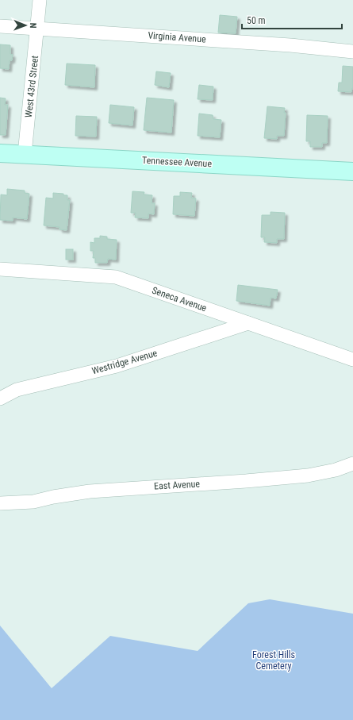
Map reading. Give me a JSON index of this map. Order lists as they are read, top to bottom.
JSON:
{
  "streets": {
    "street": [
      "Virginia Avenue",
      "West 43rd Street",
      "Tennessee Avenue",
      "Seneca Avenue",
      "Westridge Avenue",
      "East Avenue"
    ]
  },
  "crossings": [
    ["Virginia Avenue", "West 43rd Street"],
    ["West 43rd Street", "Tennessee Avenue"],
    ["Seneca Avenue", "Westridge Avenue"]
  ],
  "parks": ["Forest Hills Cemetery"],
  "scale_bar": "50 m",
  "north": "right"
}
